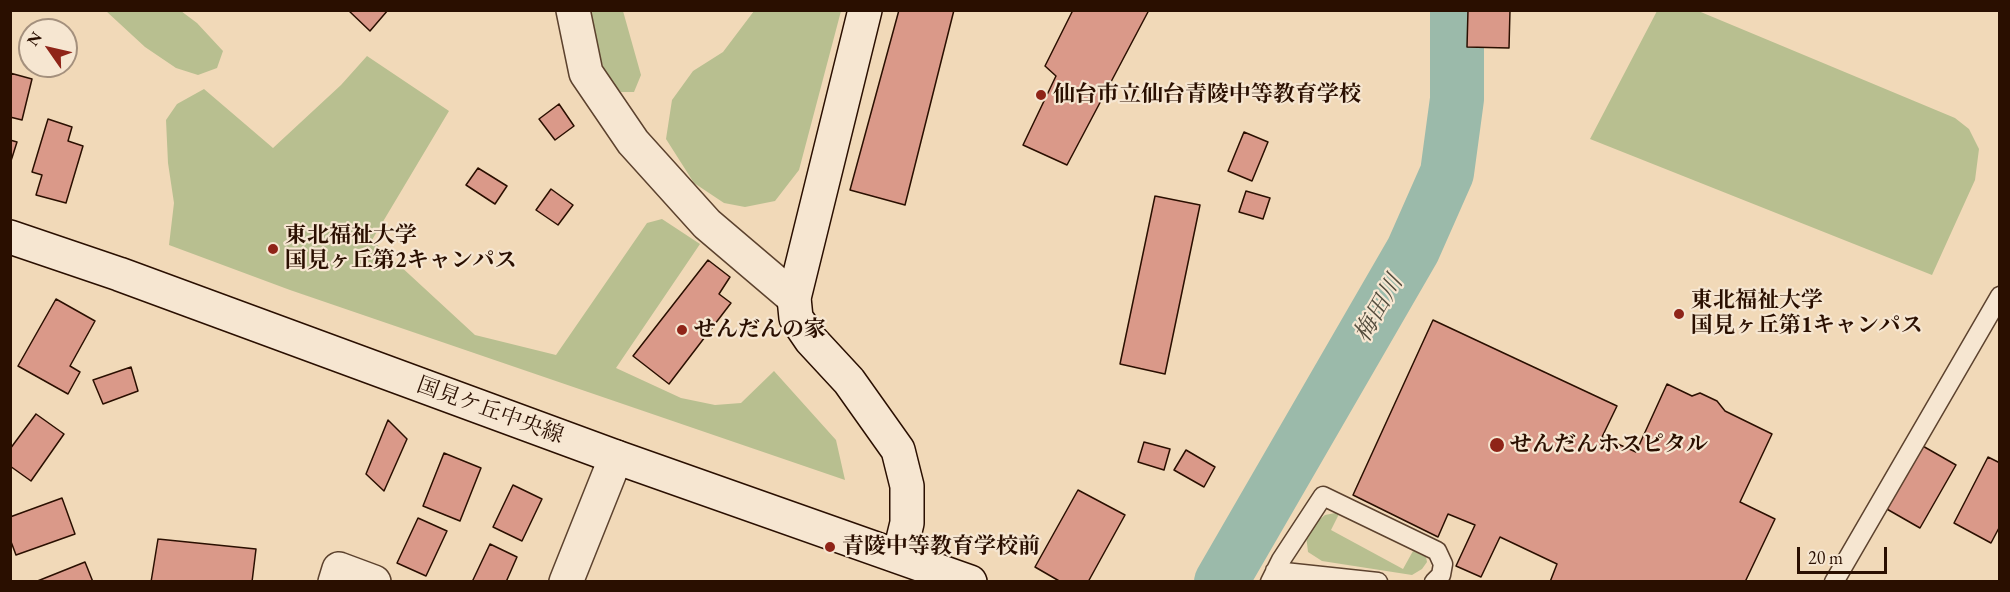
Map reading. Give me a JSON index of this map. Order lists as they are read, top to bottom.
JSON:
{
  "streets": {
    "street": ["国見ケ丘中央線"]
  },
  "water": ["梅田川"],
  "places": [
    "仙台市立仙台青陵中等教育学校",
    "東北福祉大学 国見ヶ丘第2キャンパス",
    "東北福祉大学 国見ヶ丘第1キャンパス",
    "せんだんの家",
    "せんだんホスピタル",
    "青陵中等教育学校前"
  ],
  "scale_bar": "20 m",
  "north": "top left"
}
